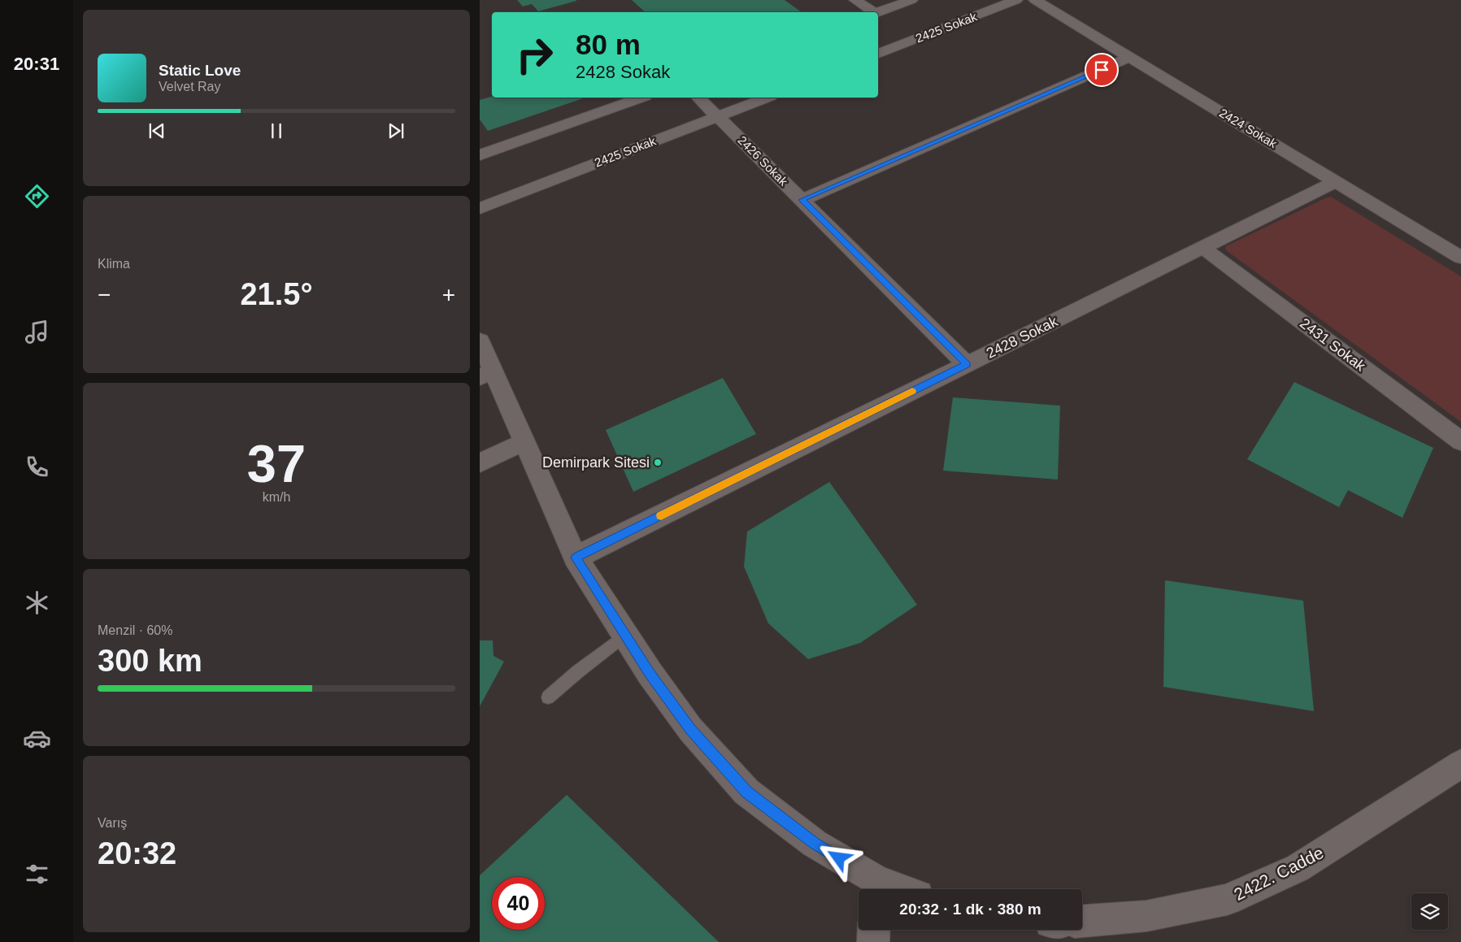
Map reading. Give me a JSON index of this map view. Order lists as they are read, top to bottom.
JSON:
{
  "streets": {
    "street": [
      "2425 Sokak",
      "2424 Sokak",
      "2426 Sokak",
      "2428 Sokak",
      "2431 Sokak",
      "2422. Cadde"
    ]
  },
  "crossings": [
    ["2425 Sokak", "2426 Sokak"],
    ["2424 Sokak", "2428 Sokak"],
    ["2426 Sokak", "2428 Sokak"],
    ["2428 Sokak", "2431 Sokak"]
  ],
  "places": ["Demirpark Sitesi"],
  "page": {
    "tabs": "20:31",
    "turn": ["80 m", "2428 Sokak"],
    "song": ["Static Love", "Velvet Ray"],
    "tile": [
      "Klima",
      ["37", "km/h"],
      ["Menzil · 60%", "300 km"],
      ["Varış", "20:32"]
    ],
    "heat": ["−", "21.5°", "+"],
    "limit": "40",
    "trip": "20:32 · 1 dk · 380 m"
  }
}
